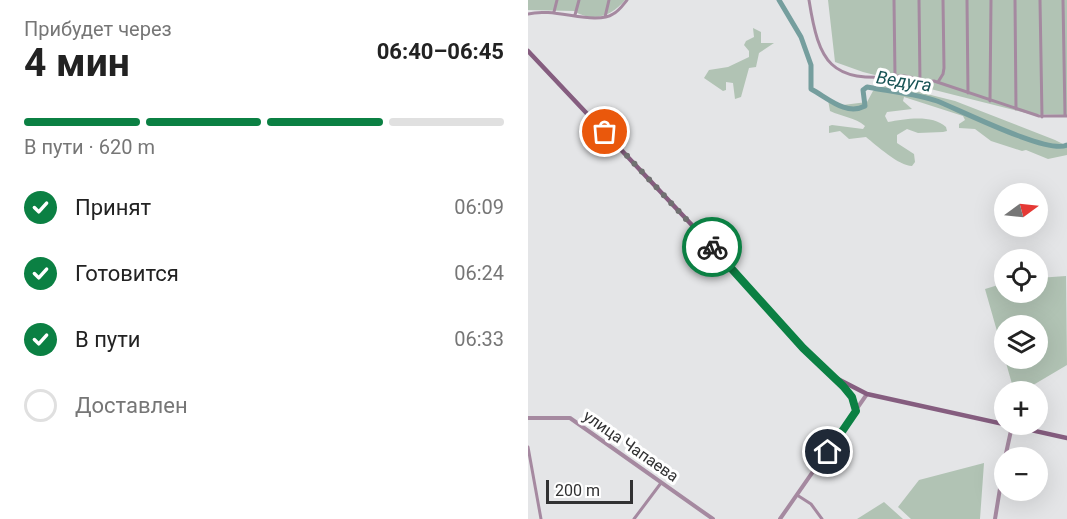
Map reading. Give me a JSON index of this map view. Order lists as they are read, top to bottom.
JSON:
{
  "streets": {
    "street": ["улица Чапаева"]
  },
  "water": ["Ведуга"],
  "scale_bar": "200 m",
  "north": "right",
  "page": {
    "heading": ["4 мин", "Прибудет через", "06:40–06:45"],
    "bar": "В пути · 620 m",
    "list": [
      ["Принят", "06:09"],
      ["Готовится", "06:24"],
      ["В пути", "06:33"],
      "Доставлен"
    ],
    "map_buttons": ["+", "−"],
    "scale": "200 m"
  }
}
